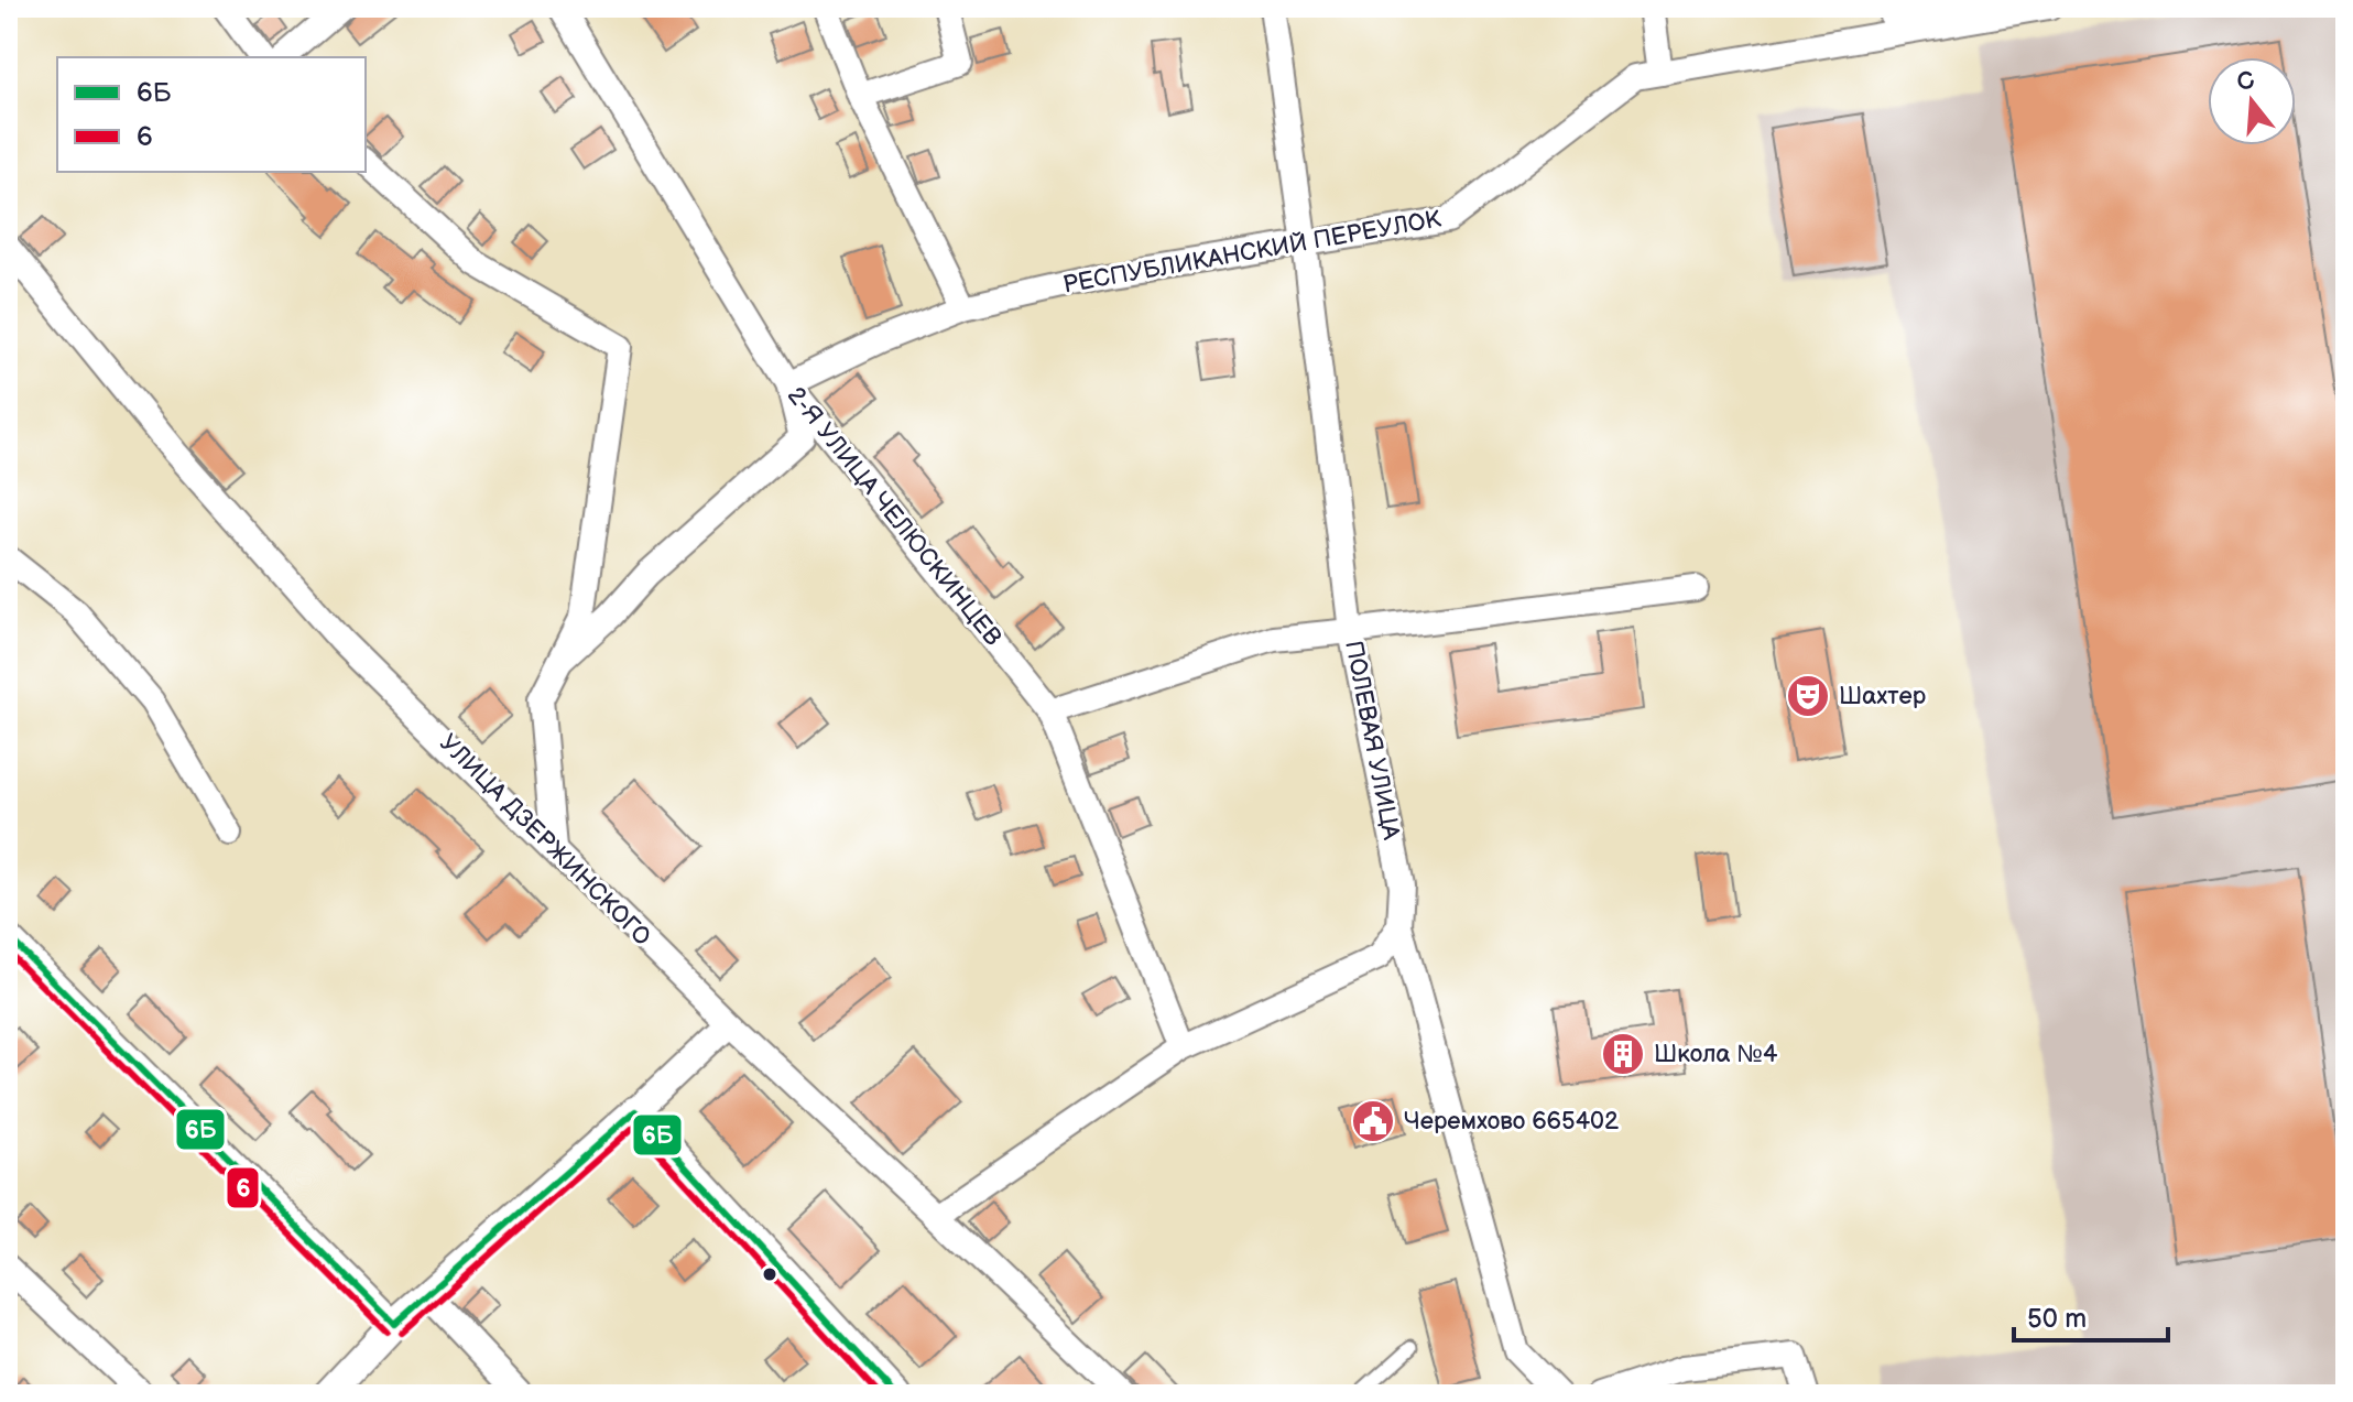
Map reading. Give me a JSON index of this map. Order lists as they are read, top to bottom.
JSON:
{
  "streets": {
    "street": [
      "РЕСПУБЛИКАНСКИЙ ПЕРЕУЛОК",
      "2-Я УЛИЦА ЧЕЛЮСКИНЦЕВ",
      "ПОЛЕВАЯ УЛИЦА",
      "УЛИЦА ДЗЕРЖИНСКОГО"
    ]
  },
  "crossings": [
    ["РЕСПУБЛИКАНСКИЙ ПЕРЕУЛОК", "2-Я УЛИЦА ЧЕЛЮСКИНЦЕВ"],
    ["РЕСПУБЛИКАНСКИЙ ПЕРЕУЛОК", "ПОЛЕВАЯ УЛИЦА"]
  ],
  "places": {
    "theatre": ["Шахтер"],
    "building": ["Школа №4"],
    "public building": ["Черемхово 665402"]
  },
  "lines": ["transit line 6Б", "transit line 6"],
  "legend": ["6Б", "6"],
  "scale_bar": "50 m",
  "north": "top"
}
